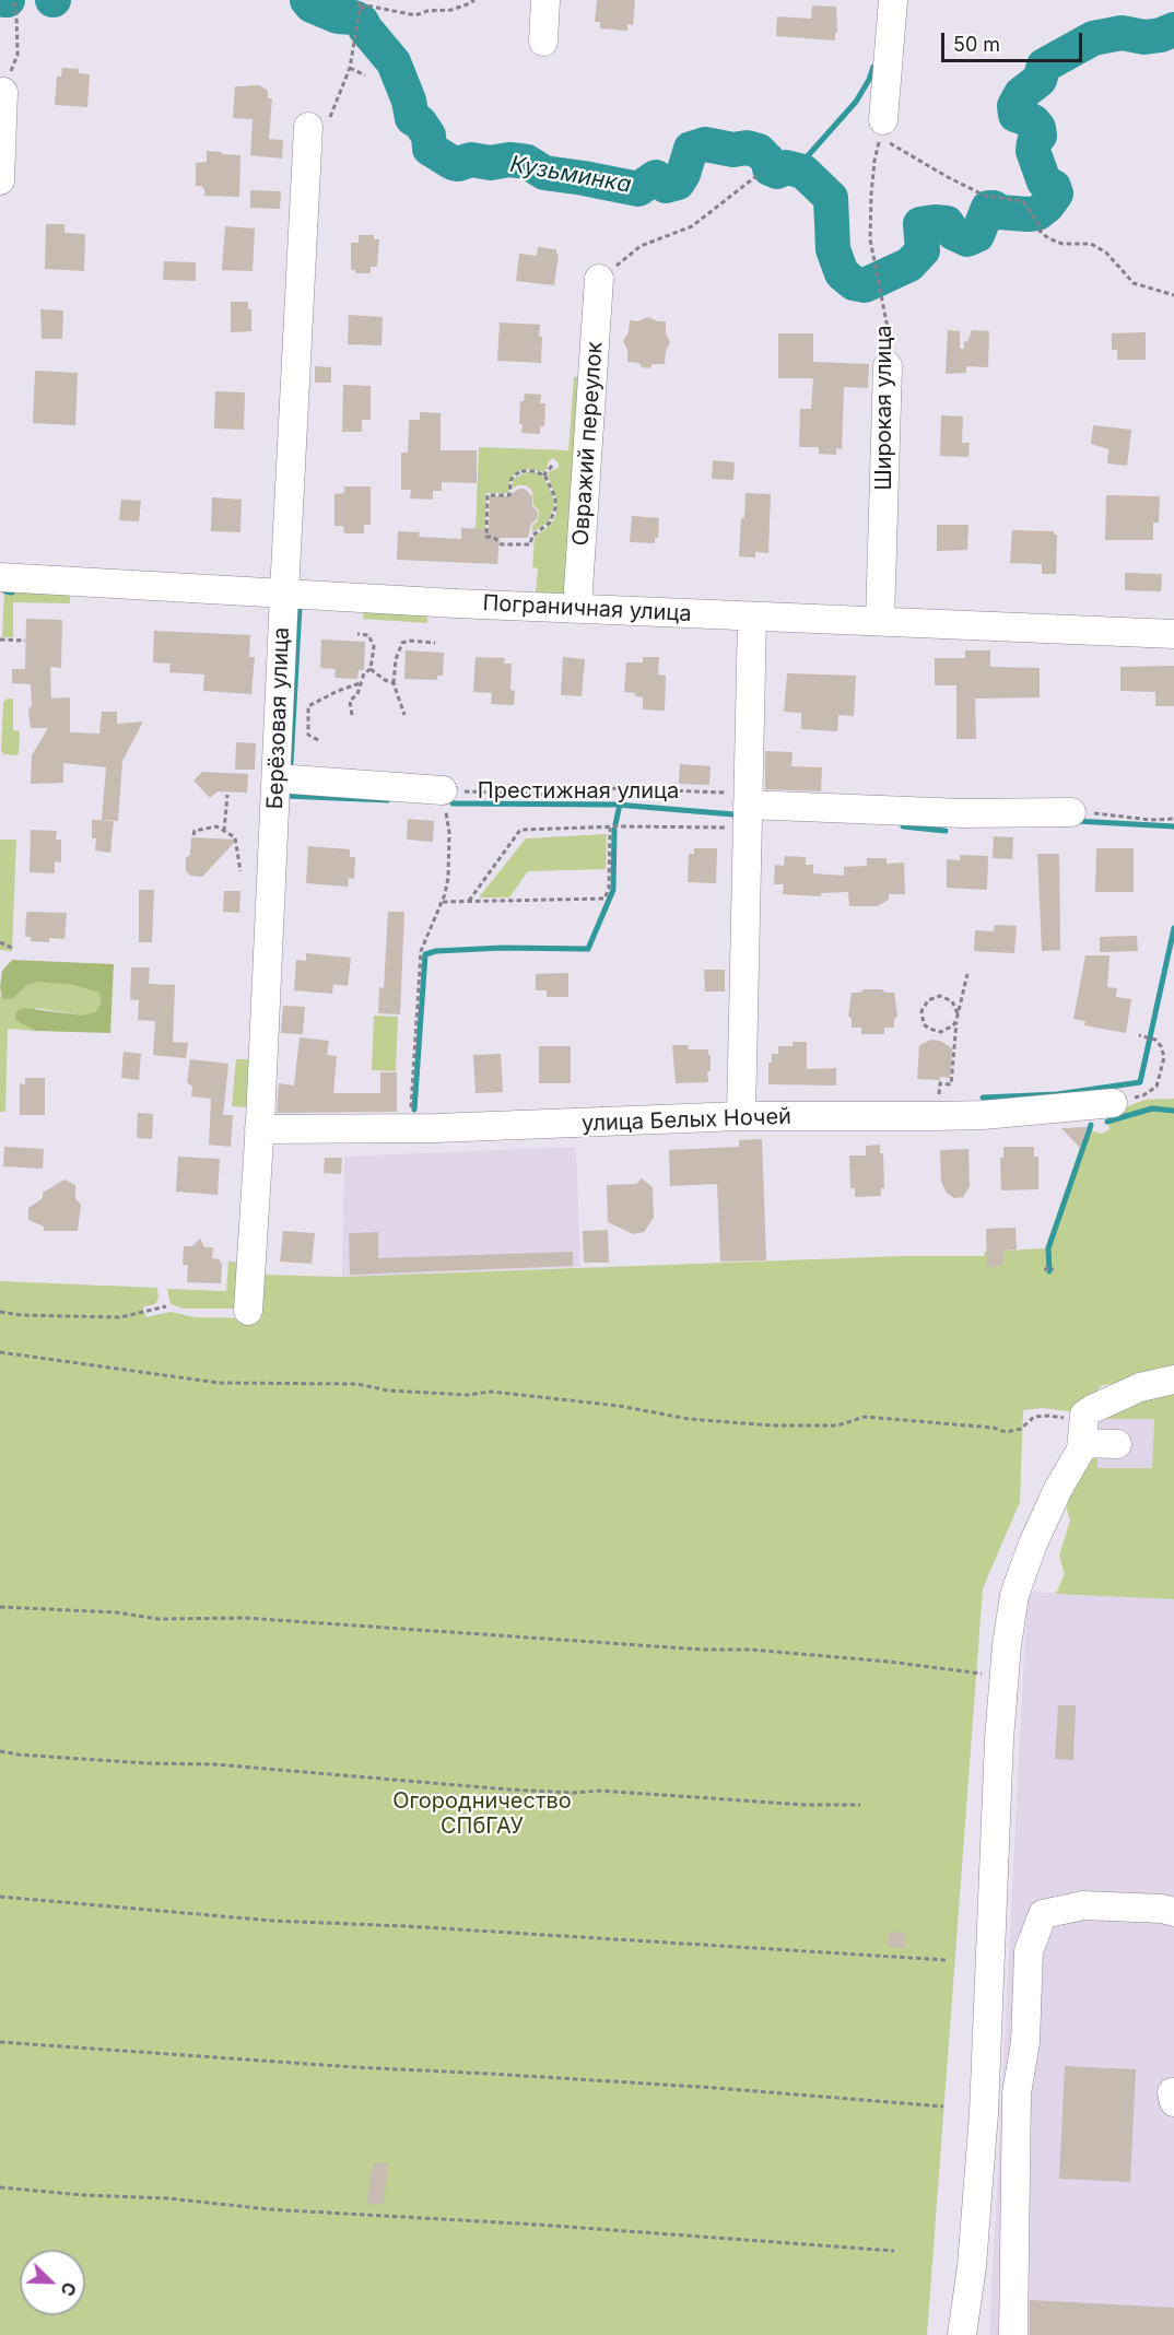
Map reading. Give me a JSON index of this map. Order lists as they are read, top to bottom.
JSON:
{
  "streets": {
    "street": [
      "Широкая улица",
      "Овражий переулок",
      "Пограничная улица",
      "Берёзовая улица",
      "улица Белых Ночей"
    ],
    "path": ["Престижная улица"]
  },
  "crossings": [
    ["Широкая улица", "Пограничная улица"],
    ["Овражий переулок", "Пограничная улица"],
    ["Пограничная улица", "Берёзовая улица"],
    ["Берёзовая улица", "улица Белых Ночей"]
  ],
  "water": ["Кузьминка"],
  "parks": ["Огородничество СПбГАУ"],
  "scale_bar": "50 m",
  "north": "bottom right"
}
